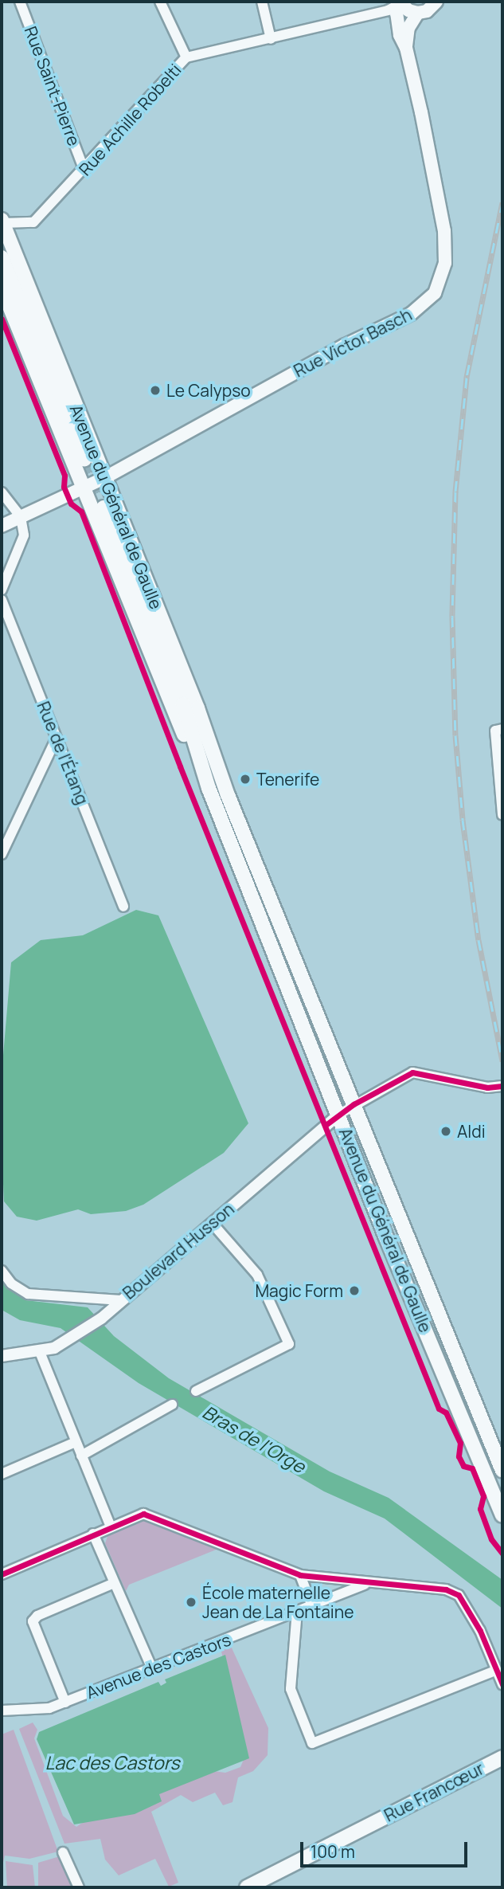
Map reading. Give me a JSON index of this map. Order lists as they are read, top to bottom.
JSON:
{
  "streets": {
    "main road": ["Rue Victor Basch", "Avenue du Général de Gaulle", "Rue Francœur"],
    "street": [
      "Rue Saint-Pierre",
      "Rue Achille Robelti",
      "Rue de l'Étang",
      "Boulevard Husson",
      "Avenue des Castors"
    ]
  },
  "crossings": [
    ["Rue Saint-Pierre", "Rue Achille Robelti"],
    ["Rue Achille Robelti", "Rue Victor Basch"],
    ["Rue Achille Robelti", "Avenue du Général de Gaulle"],
    ["Rue Victor Basch", "Avenue du Général de Gaulle"],
    ["Avenue du Général de Gaulle", "Boulevard Husson"]
  ],
  "water": ["Bras de l'Orge", "Lac des Castors"],
  "places": [
    "Le Calypso",
    "Tenerife",
    "Aldi",
    "Magic Form",
    "École maternelle Jean de La Fontaine"
  ],
  "scale_bar": "100 m"
}
